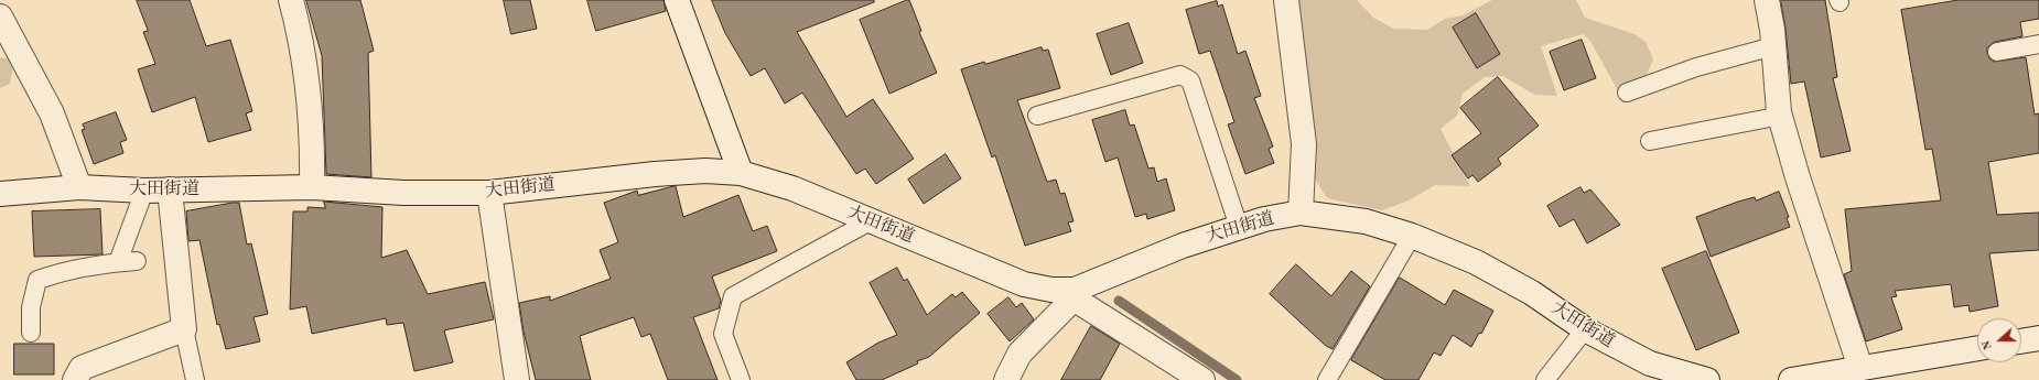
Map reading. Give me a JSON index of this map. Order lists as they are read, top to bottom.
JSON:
{
  "streets": {
    "street": ["大田街道"]
  },
  "north": "left"
}
